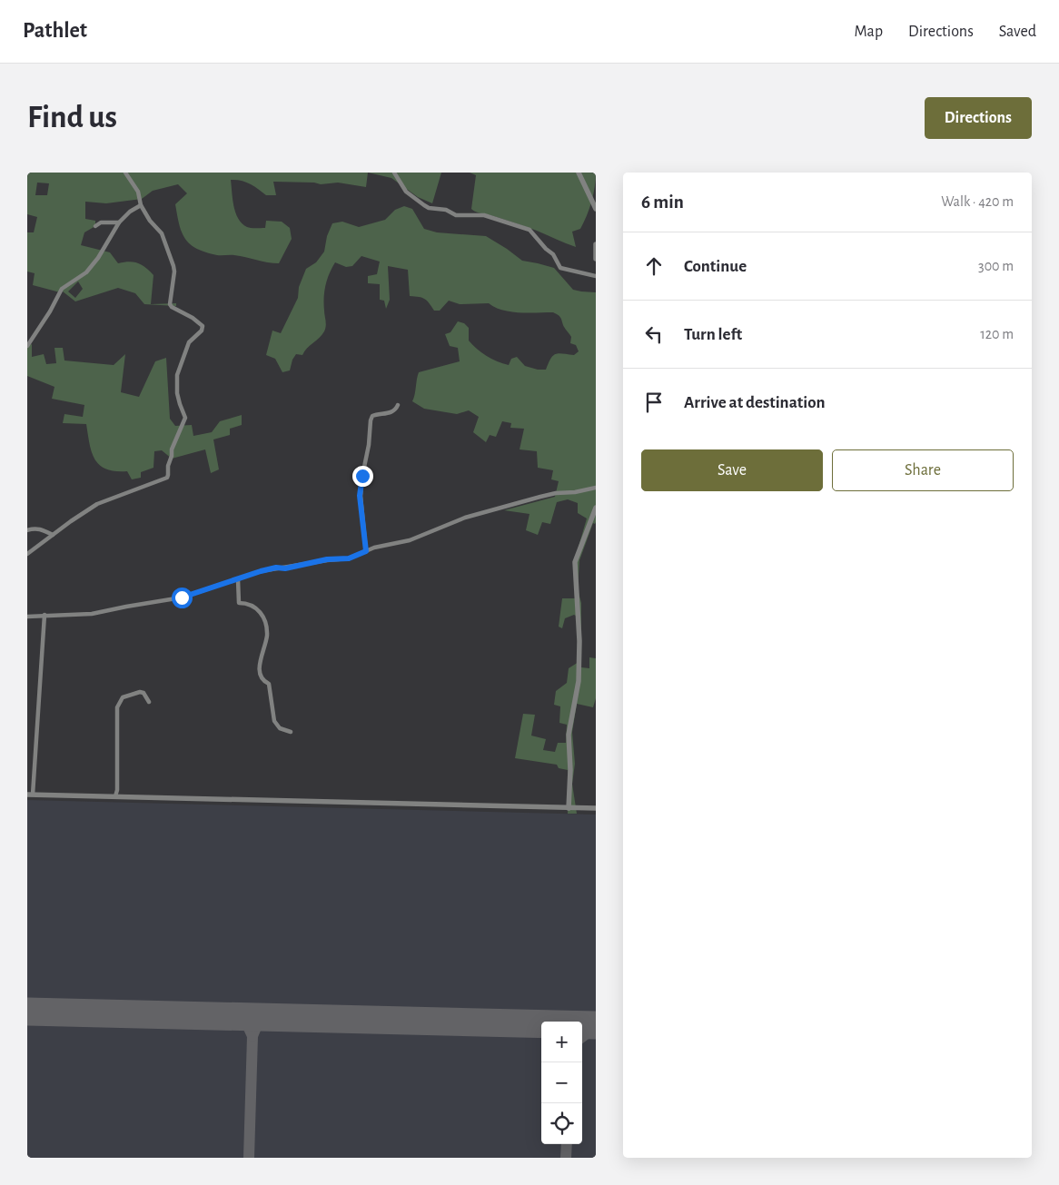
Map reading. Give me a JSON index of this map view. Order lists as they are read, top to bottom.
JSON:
{
  "page": {
    "header": "Pathlet",
    "nav": ["Map", "Directions", "Saved"],
    "buttons": [
      "Directions",
      ["Save", "Share"]
    ],
    "title": "Find us",
    "heading": ["6 min", "Walk · 420 m"],
    "list": [
      ["Continue", "300 m"],
      ["Turn left", "120 m"],
      "Arrive at destination"
    ],
    "map_buttons": ["+", "−"]
  }
}
